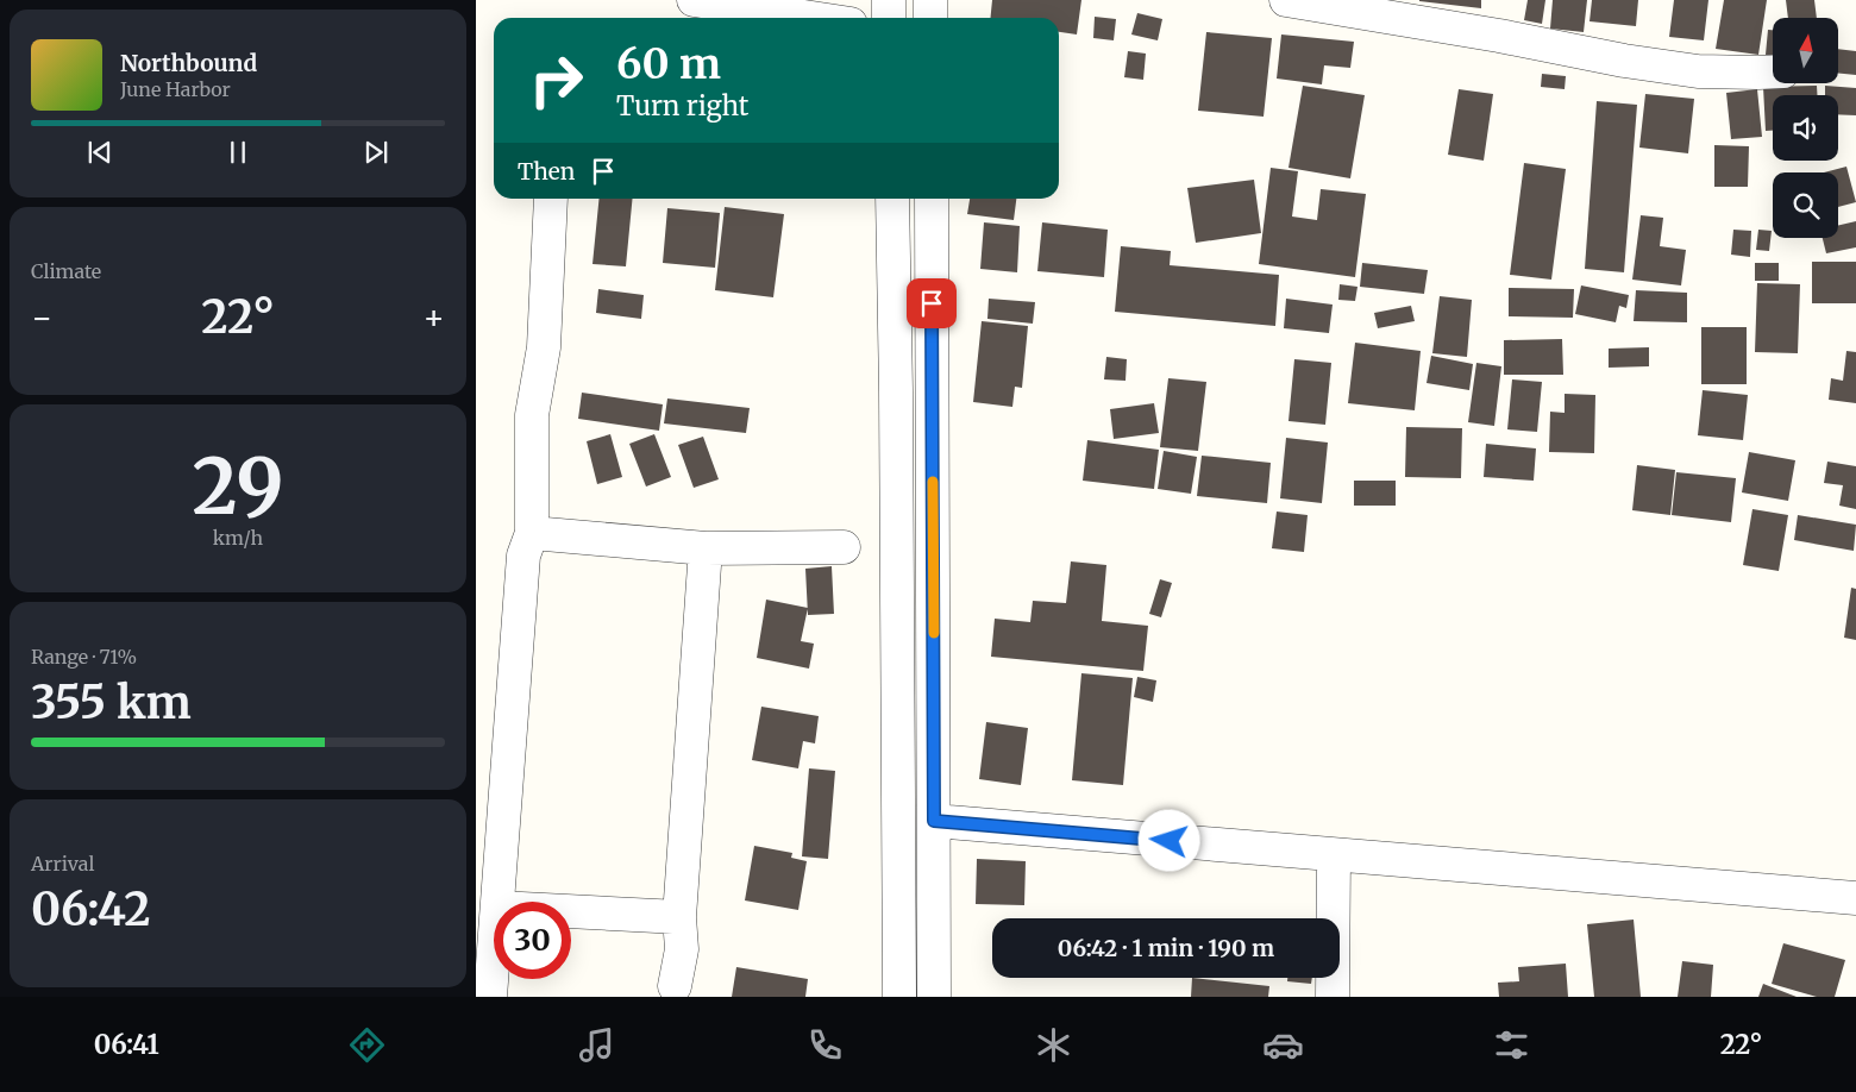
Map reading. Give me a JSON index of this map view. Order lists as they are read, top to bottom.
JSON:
{
  "north": "top",
  "page": {
    "turn": ["60 m", "Turn right"],
    "song": ["Northbound", "June Harbor"],
    "then": "Then",
    "tile": [
      "Climate",
      ["29", "km/h"],
      ["Range · 71%", "355 km"],
      ["Arrival", "06:42"]
    ],
    "heat": ["−", "22°", "+"],
    "limit": "30",
    "trip": "06:42 · 1 min · 190 m",
    "tabs": ["06:41", "22°"]
  }
}
